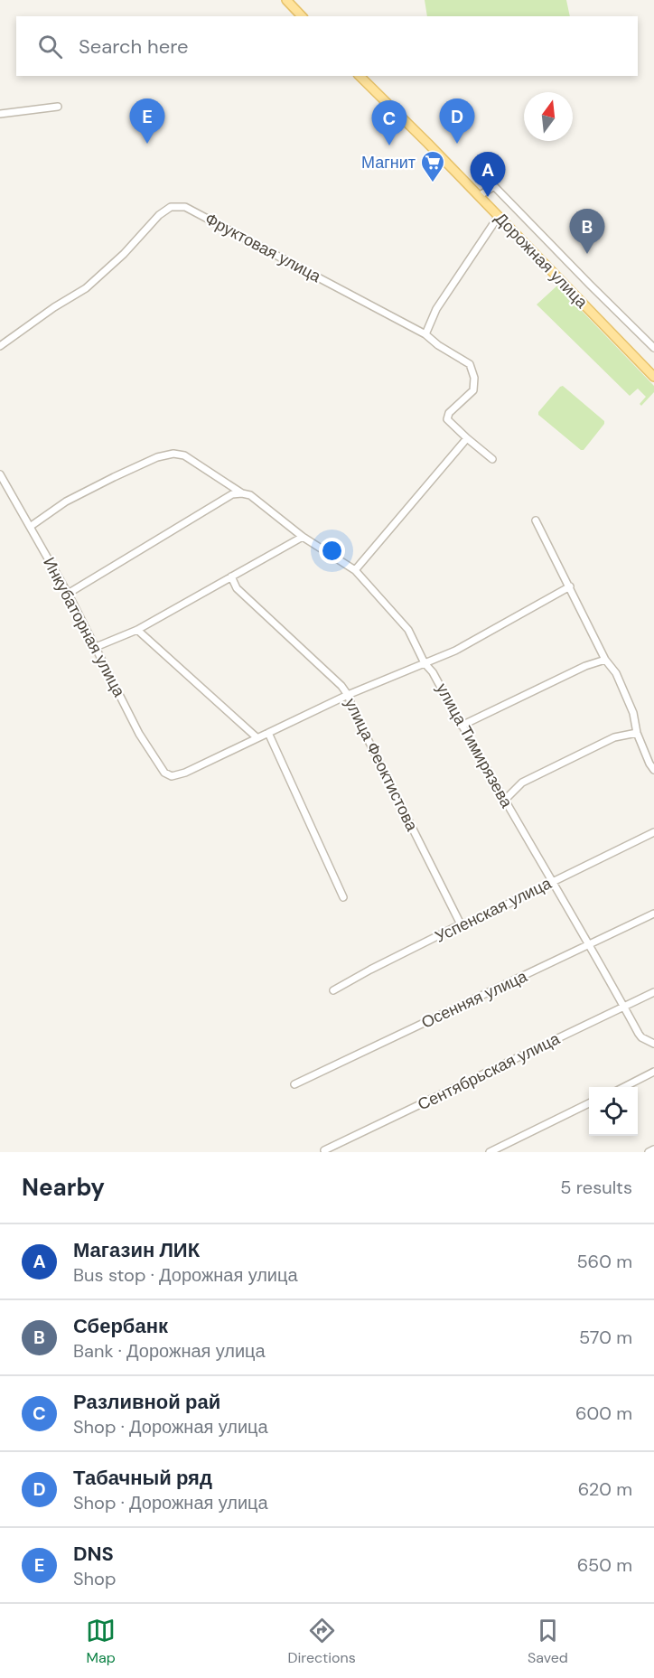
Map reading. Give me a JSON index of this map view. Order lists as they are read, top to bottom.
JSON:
{
  "streets": {
    "main road": ["Дорожная улица"],
    "street": [
      "Фруктовая улица",
      "Инкубаторная улица",
      "улица Тимирязева",
      "улица Феоктистова",
      "Успенская улица",
      "Осенняя улица",
      "Сентябрьская улица"
    ]
  },
  "crossings": [
    ["Инкубаторная улица", "улица Тимирязева"],
    ["улица Тимирязева", "Успенская улица"],
    ["улица Тимирязева", "Осенняя улица"],
    ["улица Тимирязева", "Сентябрьская улица"],
    ["улица Феоктистова", "Успенская улица"]
  ],
  "places": {
    "supermarket": ["Магнит"]
  },
  "north": "top",
  "page": {
    "search": "Search here",
    "pins": [
      "D",
      "E",
      "C",
      "A",
      "B"
    ],
    "heading": ["Nearby", "5 results"],
    "list": [
      {
        "mark": "A",
        "name": "Магазин ЛИК",
        "note": "Bus stop · Дорожная улица",
        "value": "560 m"
      },
      {
        "mark": "B",
        "name": "Сбербанк",
        "note": "Bank · Дорожная улица",
        "value": "570 m"
      },
      {
        "mark": "C",
        "name": "Разливной рай",
        "note": "Shop · Дорожная улица",
        "value": "600 m"
      },
      {
        "mark": "D",
        "name": "Табачный ряд",
        "note": "Shop · Дорожная улица",
        "value": "620 m"
      },
      {
        "mark": "E",
        "name": "DNS",
        "note": "Shop",
        "value": "650 m"
      }
    ],
    "nav": ["Map", "Directions", "Saved"]
  }
}
